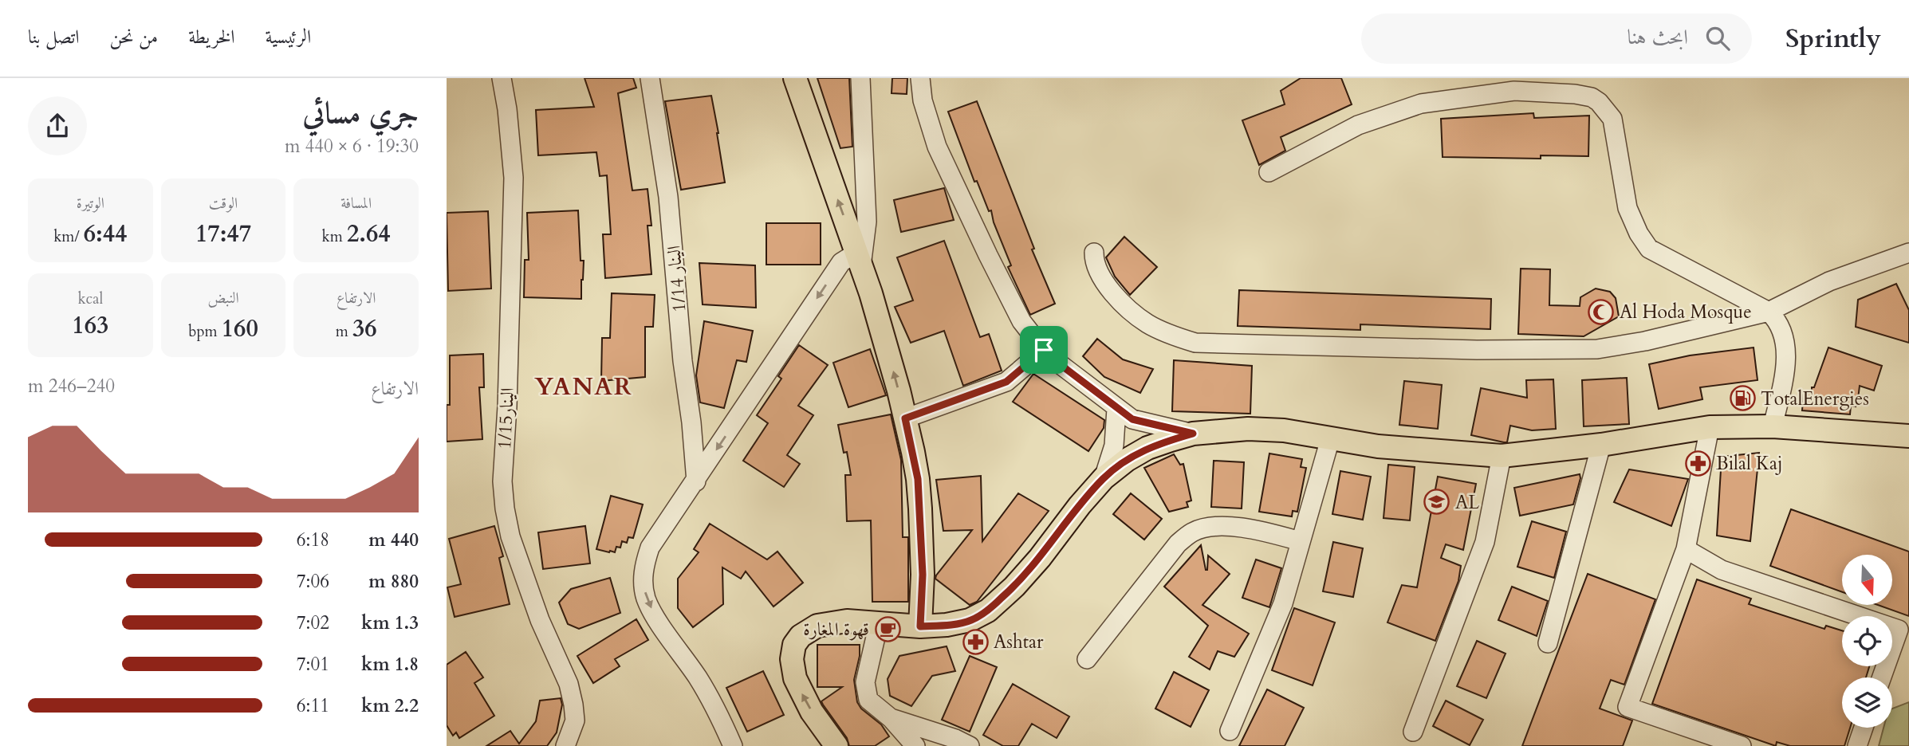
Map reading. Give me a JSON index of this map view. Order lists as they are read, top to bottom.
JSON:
{
  "streets": {
    "street": ["الينار 1/14", "الينار1/15"]
  },
  "districts": ["YANAR"],
  "places": {
    "mosque": ["Al Hoda Mosque"],
    "fuel station": ["TotalEnergies"],
    "pharmacy": ["Bilal Kaj", "Ashtar"],
    "school or university": ["AL"],
    "cafe": ["قهوة المغارة"]
  },
  "north": "bottom",
  "page": {
    "header": "Sprintly",
    "search": "ابحث هنا",
    "nav": [
      "الرئيسية",
      "الخريطة",
      "من نحن",
      "اتصل بنا"
    ],
    "heading": ["جري مسائي", "19:30 · 6 × 440 m"],
    "stats": [
      ["المسافة", "2.64 km"],
      ["الوقت", "17:47"],
      ["الوتيرة", "6:44 /km"],
      ["الارتفاع", "36 m"],
      ["النبض", "160 bpm"],
      ["kcal", "163"]
    ],
    "chart": ["الارتفاع", "240–246 m"],
    "list": [
      {
        "name": "440 m",
        "note": "6:18"
      },
      {
        "name": "880 m",
        "note": "7:06"
      },
      {
        "name": "1.3 km",
        "note": "7:02"
      },
      {
        "name": "1.8 km",
        "note": "7:01"
      },
      {
        "name": "2.2 km",
        "note": "6:11"
      }
    ]
  }
}
